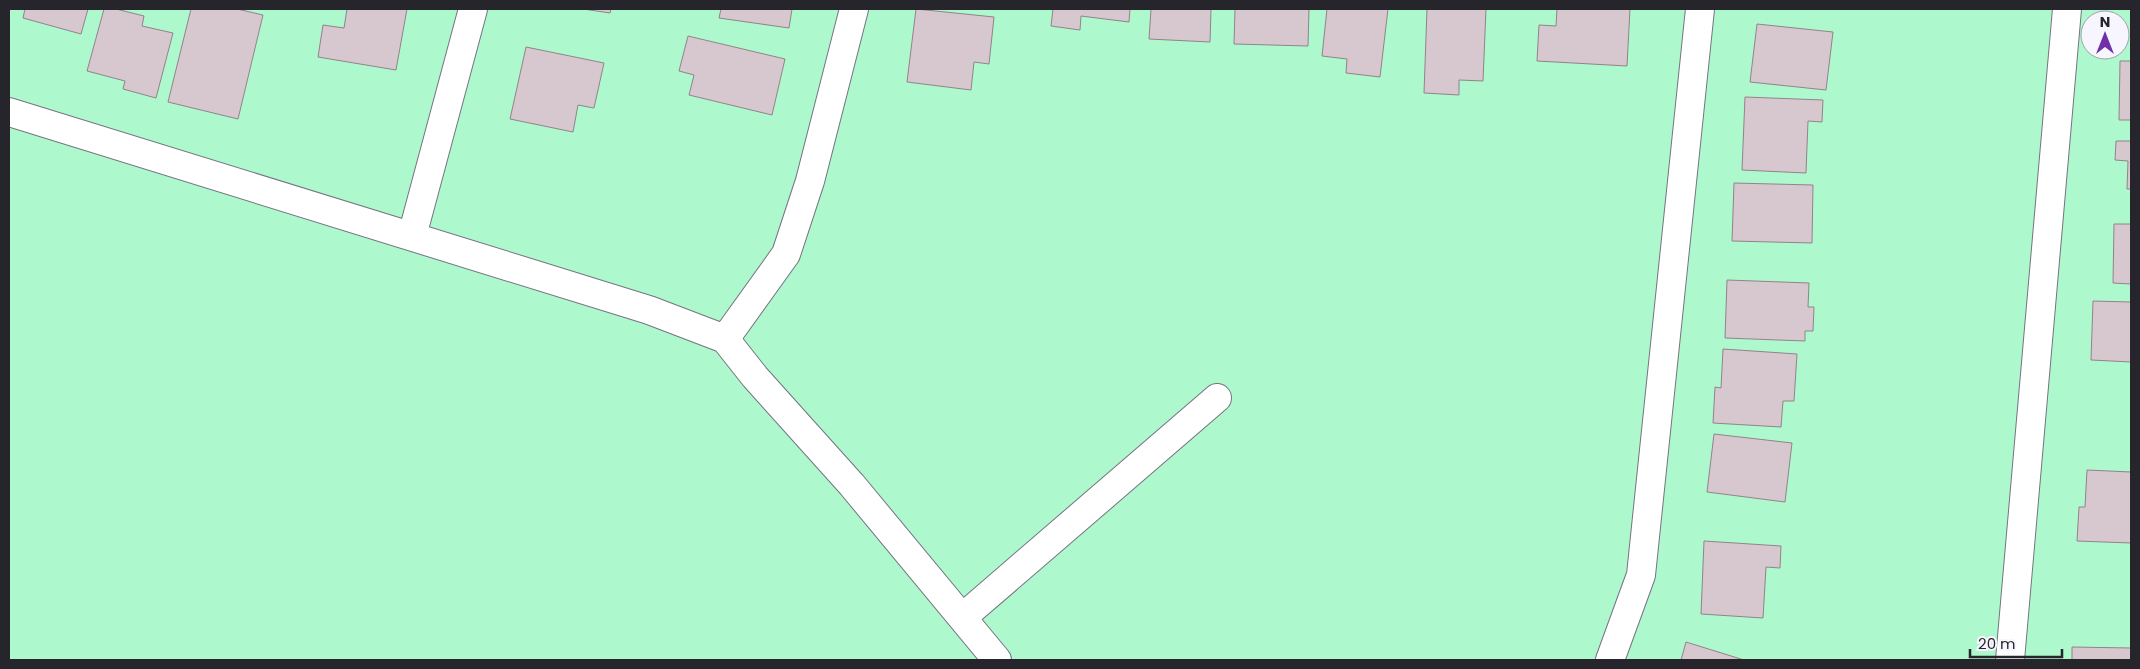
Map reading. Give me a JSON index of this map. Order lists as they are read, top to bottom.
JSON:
{
  "scale_bar": "20 m",
  "north": "top"
}
